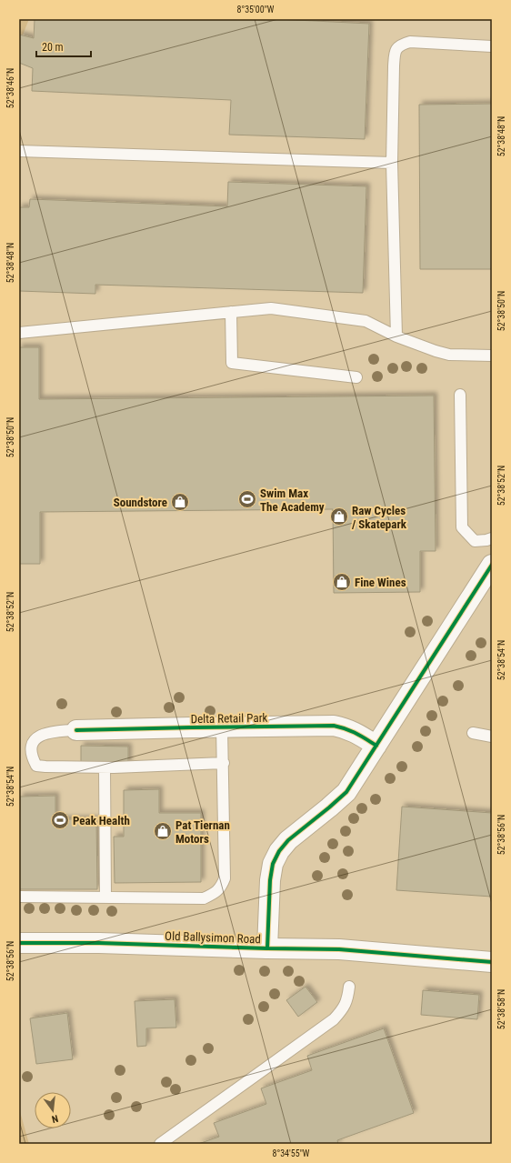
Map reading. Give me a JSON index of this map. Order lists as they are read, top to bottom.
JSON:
{
  "streets": {
    "street": ["Delta Retail Park", "Old Ballysimon Road"]
  },
  "places": {
    "sports": ["Swim Max The Academy", "Peak Health"],
    "shop": [
      "Soundstore",
      "Raw Cycles / Skatepark",
      "Fine Wines",
      "Pat Tiernan Motors"
    ]
  },
  "scale_bar": "20 m",
  "north": "bottom",
  "coordinates": [
    "8°35'00\"W",
    "52°38'46\"N",
    "52°38'48\"N",
    "52°38'50\"N",
    "52°38'52\"N",
    "52°38'54\"N",
    "52°38'56\"N",
    "52°38'58\"N",
    "8°34'55\"W"
  ]
}
